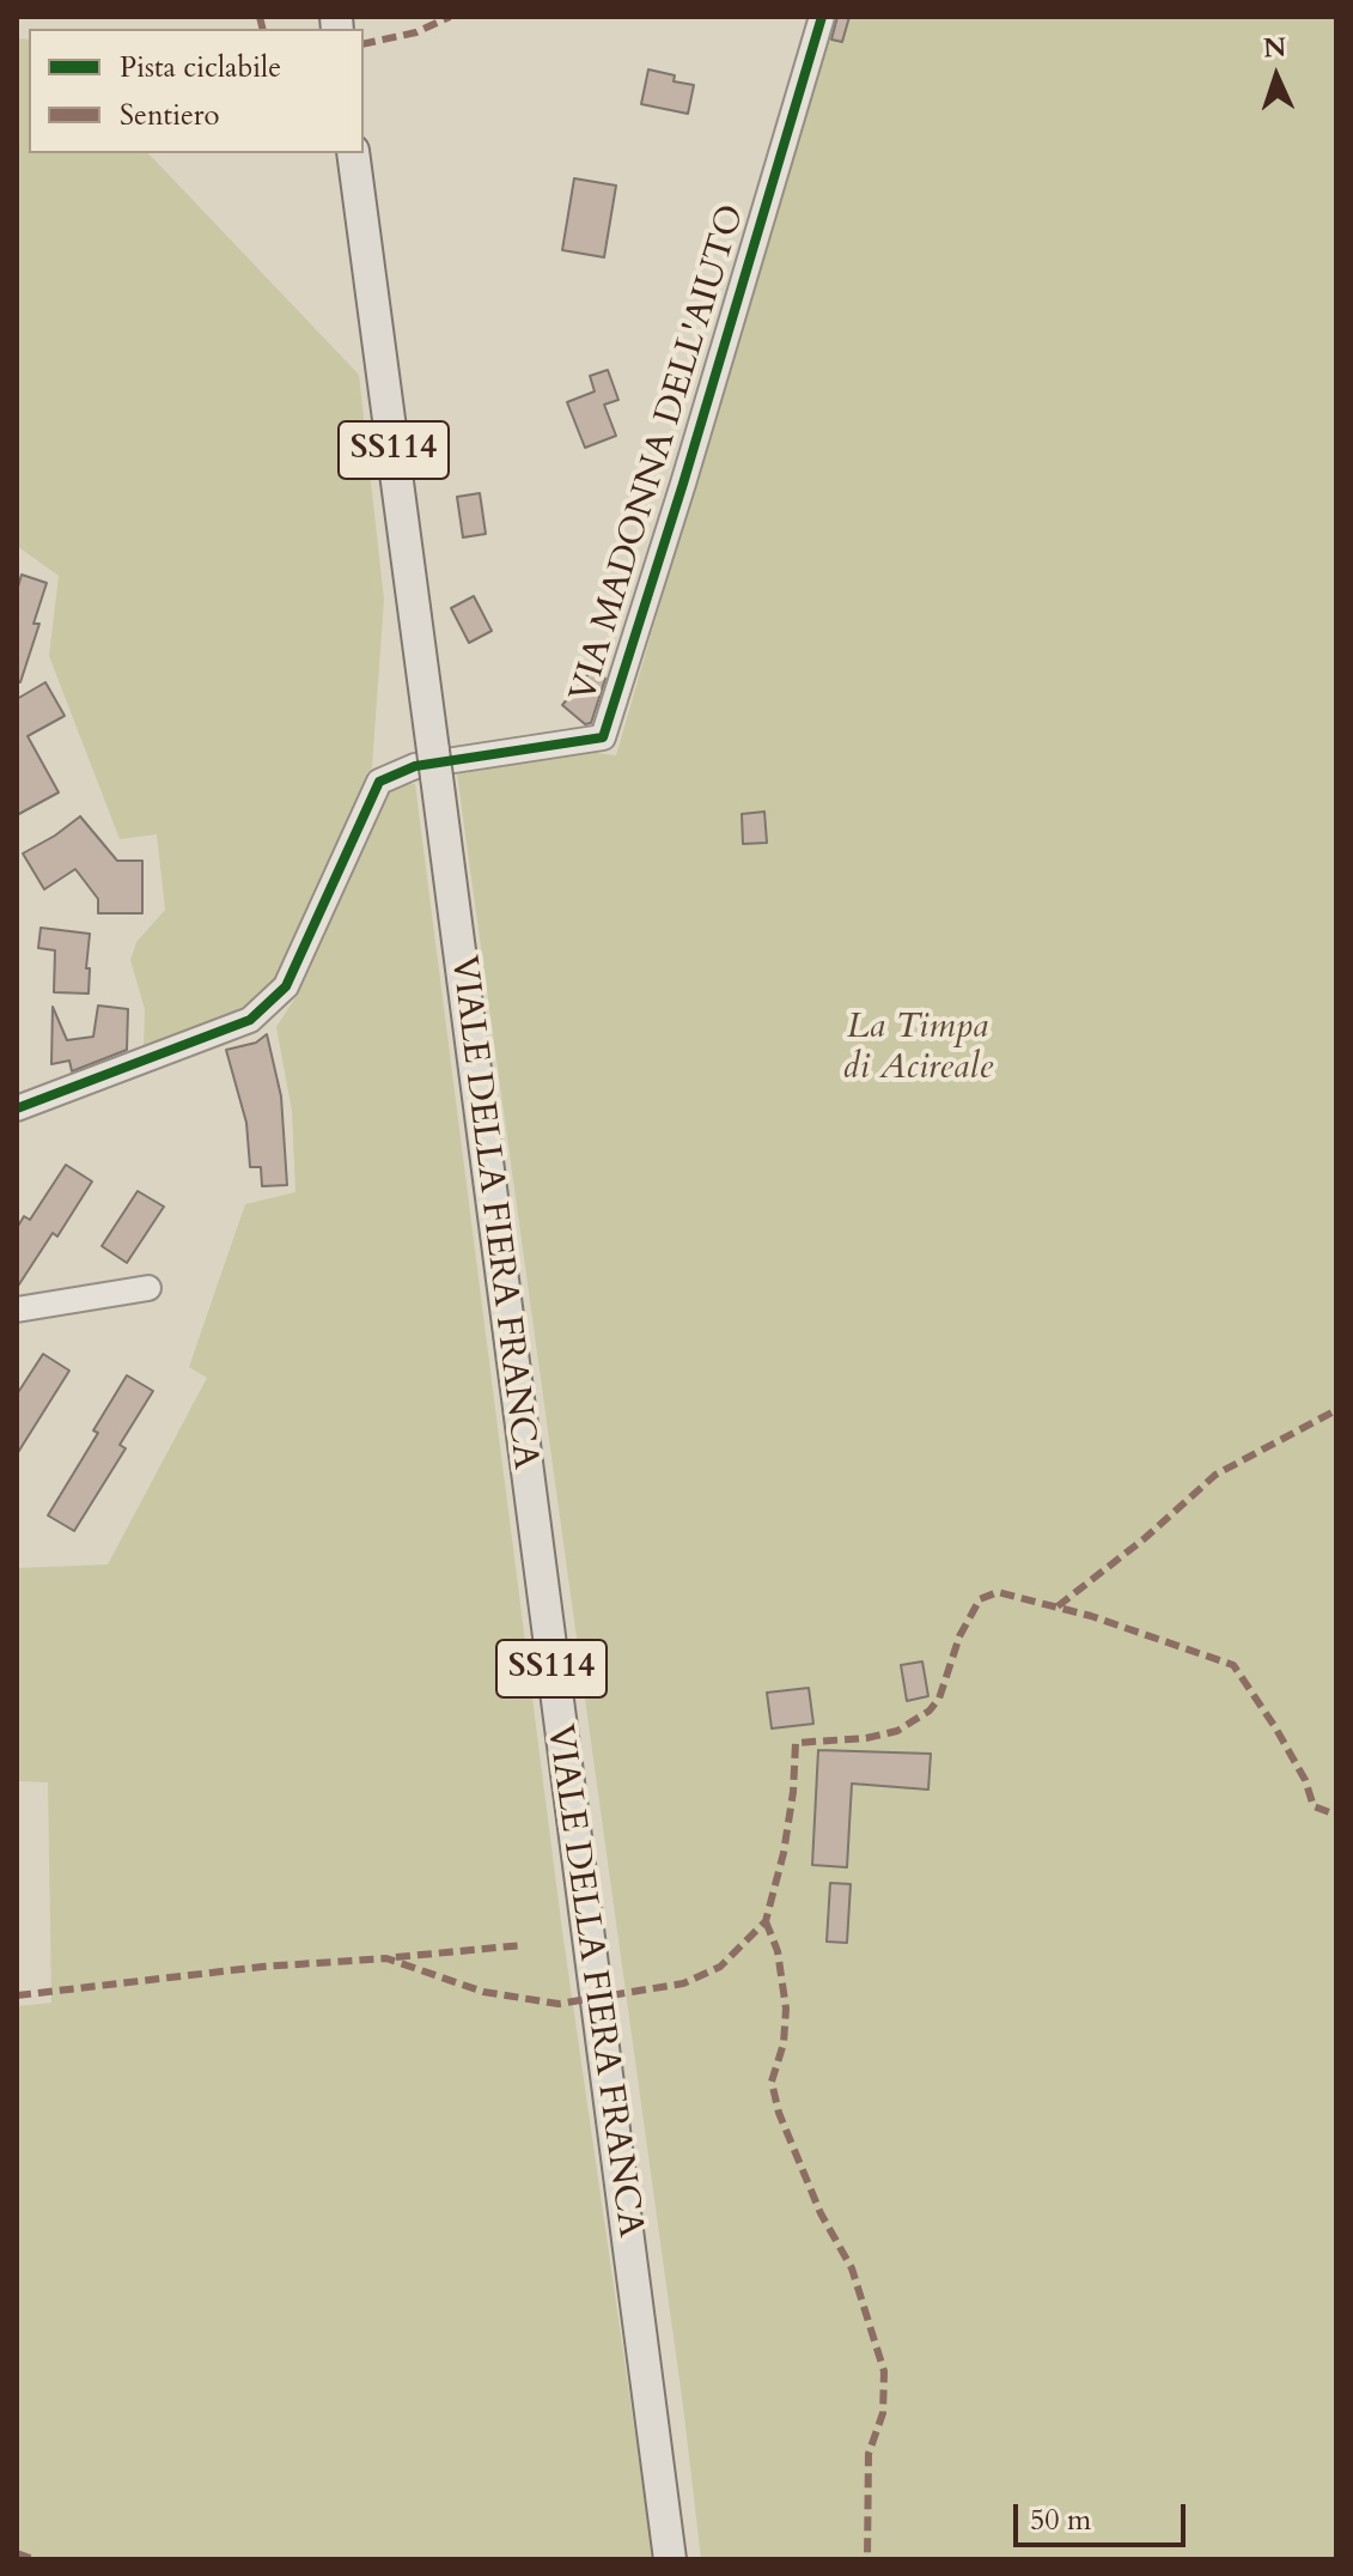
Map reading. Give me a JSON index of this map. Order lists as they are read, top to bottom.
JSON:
{
  "streets": {
    "main road": ["SS114", "VIALE DELLA FIERA FRANCA"],
    "street": ["VIA MADONNA DELL'AIUTO"]
  },
  "parks": ["La Timpa di Acireale"],
  "legend": ["Pista ciclabile", "Sentiero"],
  "scale_bar": "50 m",
  "north": "top"
}
